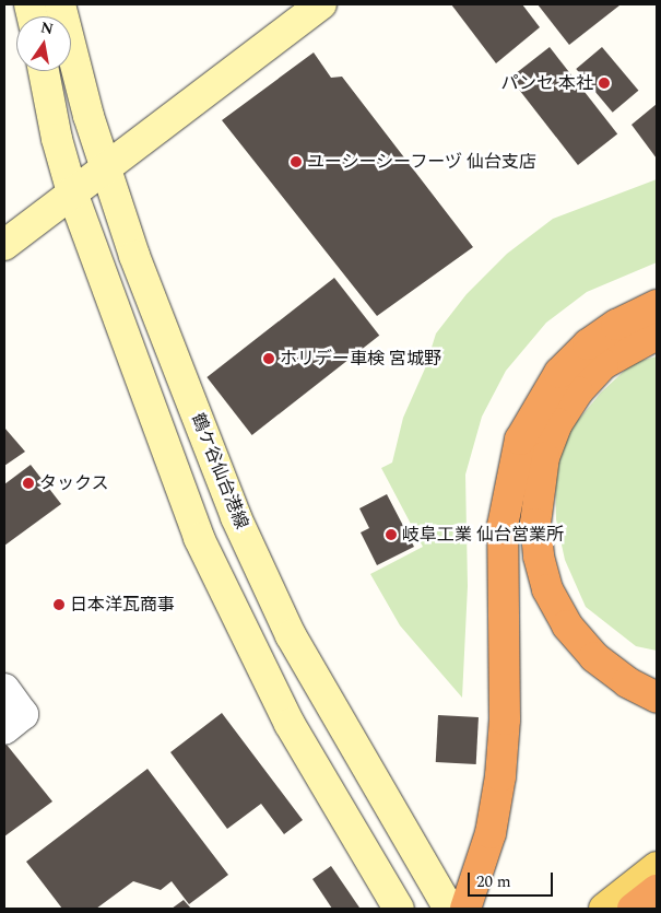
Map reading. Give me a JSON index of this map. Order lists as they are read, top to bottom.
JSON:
{
  "streets": {
    "street": ["鶴ケ谷仙台港線"]
  },
  "places": [
    "パンセ 本社",
    "ユーシーシーフーヅ 仙台支店",
    "ホリデー車検 宮城野",
    "タックス",
    "岐阜工業 仙台営業所",
    "日本洋瓦商事"
  ],
  "scale_bar": "20 m",
  "north": "top"
}
